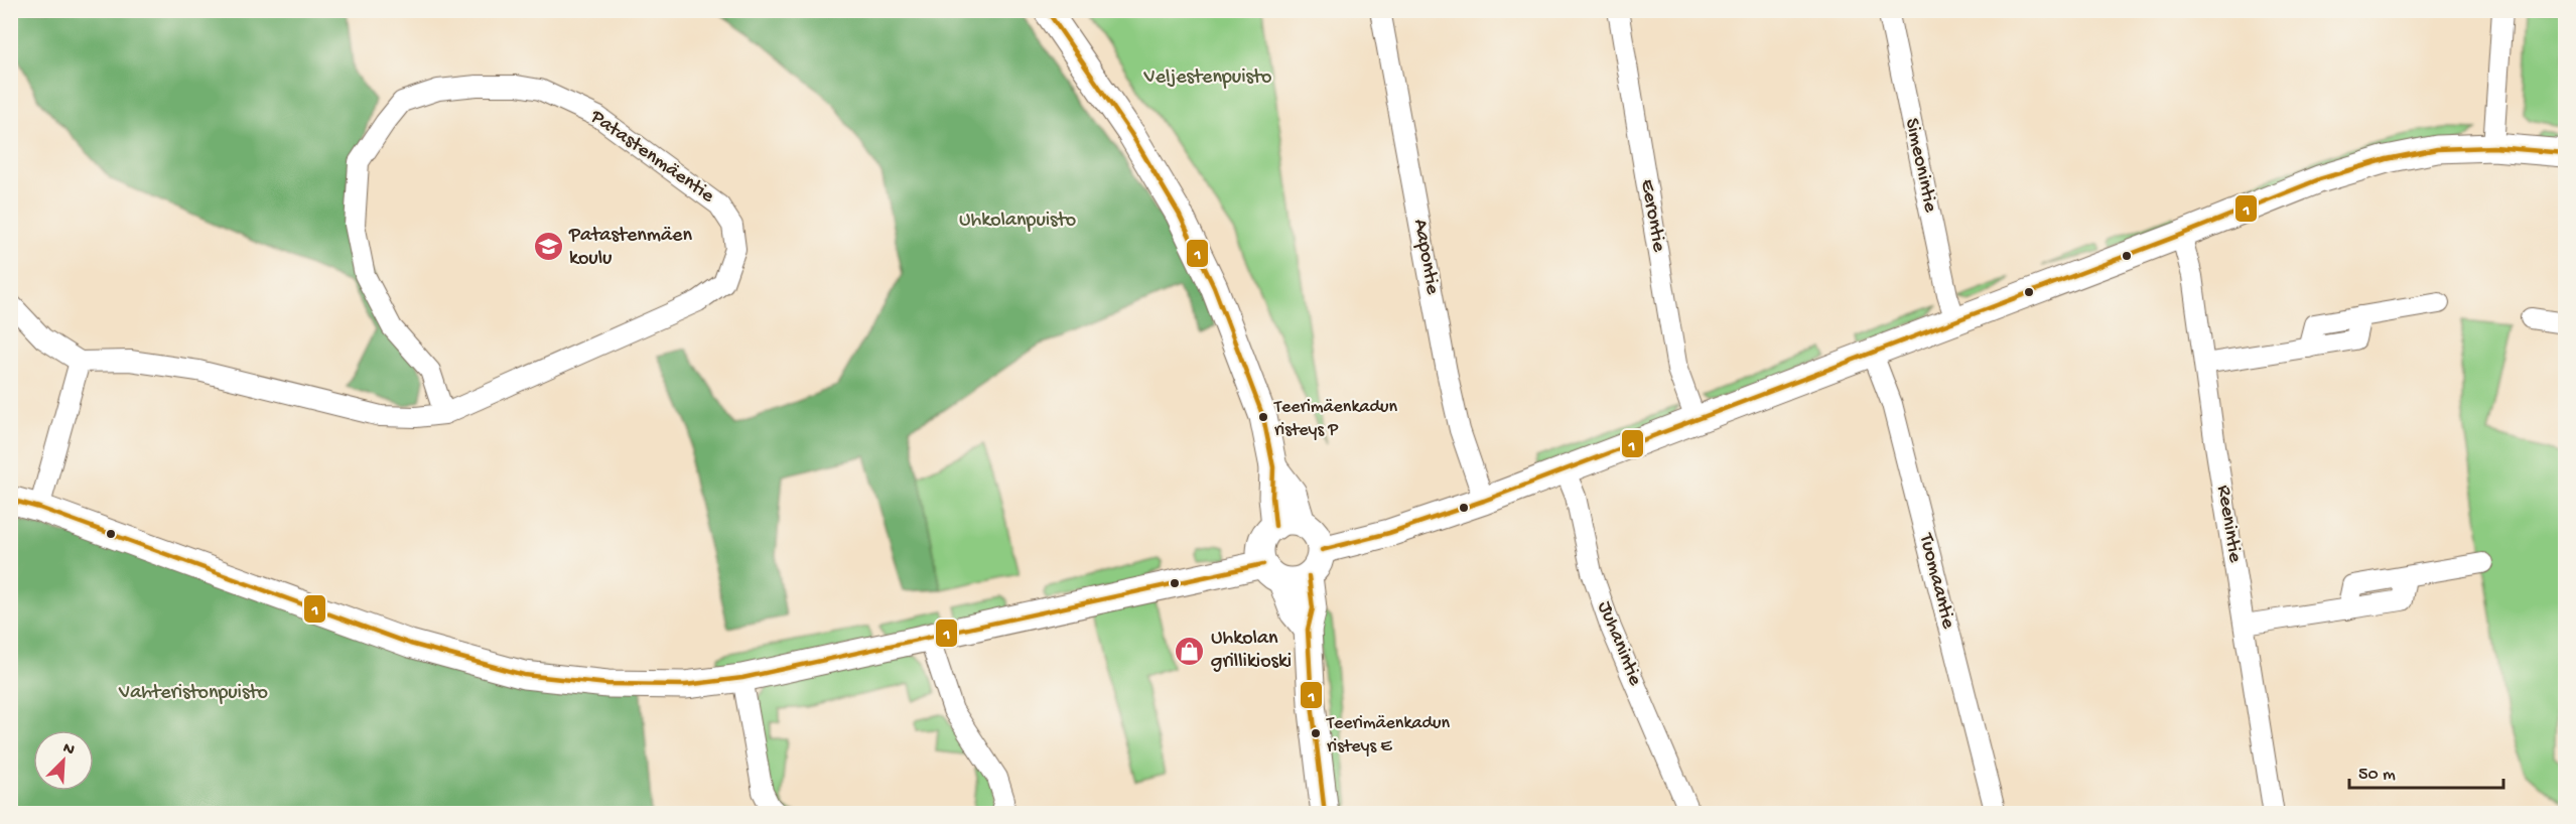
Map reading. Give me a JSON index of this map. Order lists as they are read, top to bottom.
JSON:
{
  "streets": {
    "street": [
      "Patastenmäentie",
      "Simeonintie",
      "Eerontie",
      "Aapontie",
      "Reenintie",
      "Tuomaantie",
      "Juhanintie"
    ]
  },
  "parks": ["Veljestenpuisto", "Uhkolanpuisto", "Vahteristonpuisto"],
  "places": {
    "school or university": ["Patastenmäen koulu"],
    "other": ["Teerimäenkadun risteys P", "Teerimäenkadun risteys E"],
    "shop": ["Uhkolan grillikioski"]
  },
  "lines": ["transit line 1"],
  "scale_bar": "50 m",
  "north": "top right"
}
